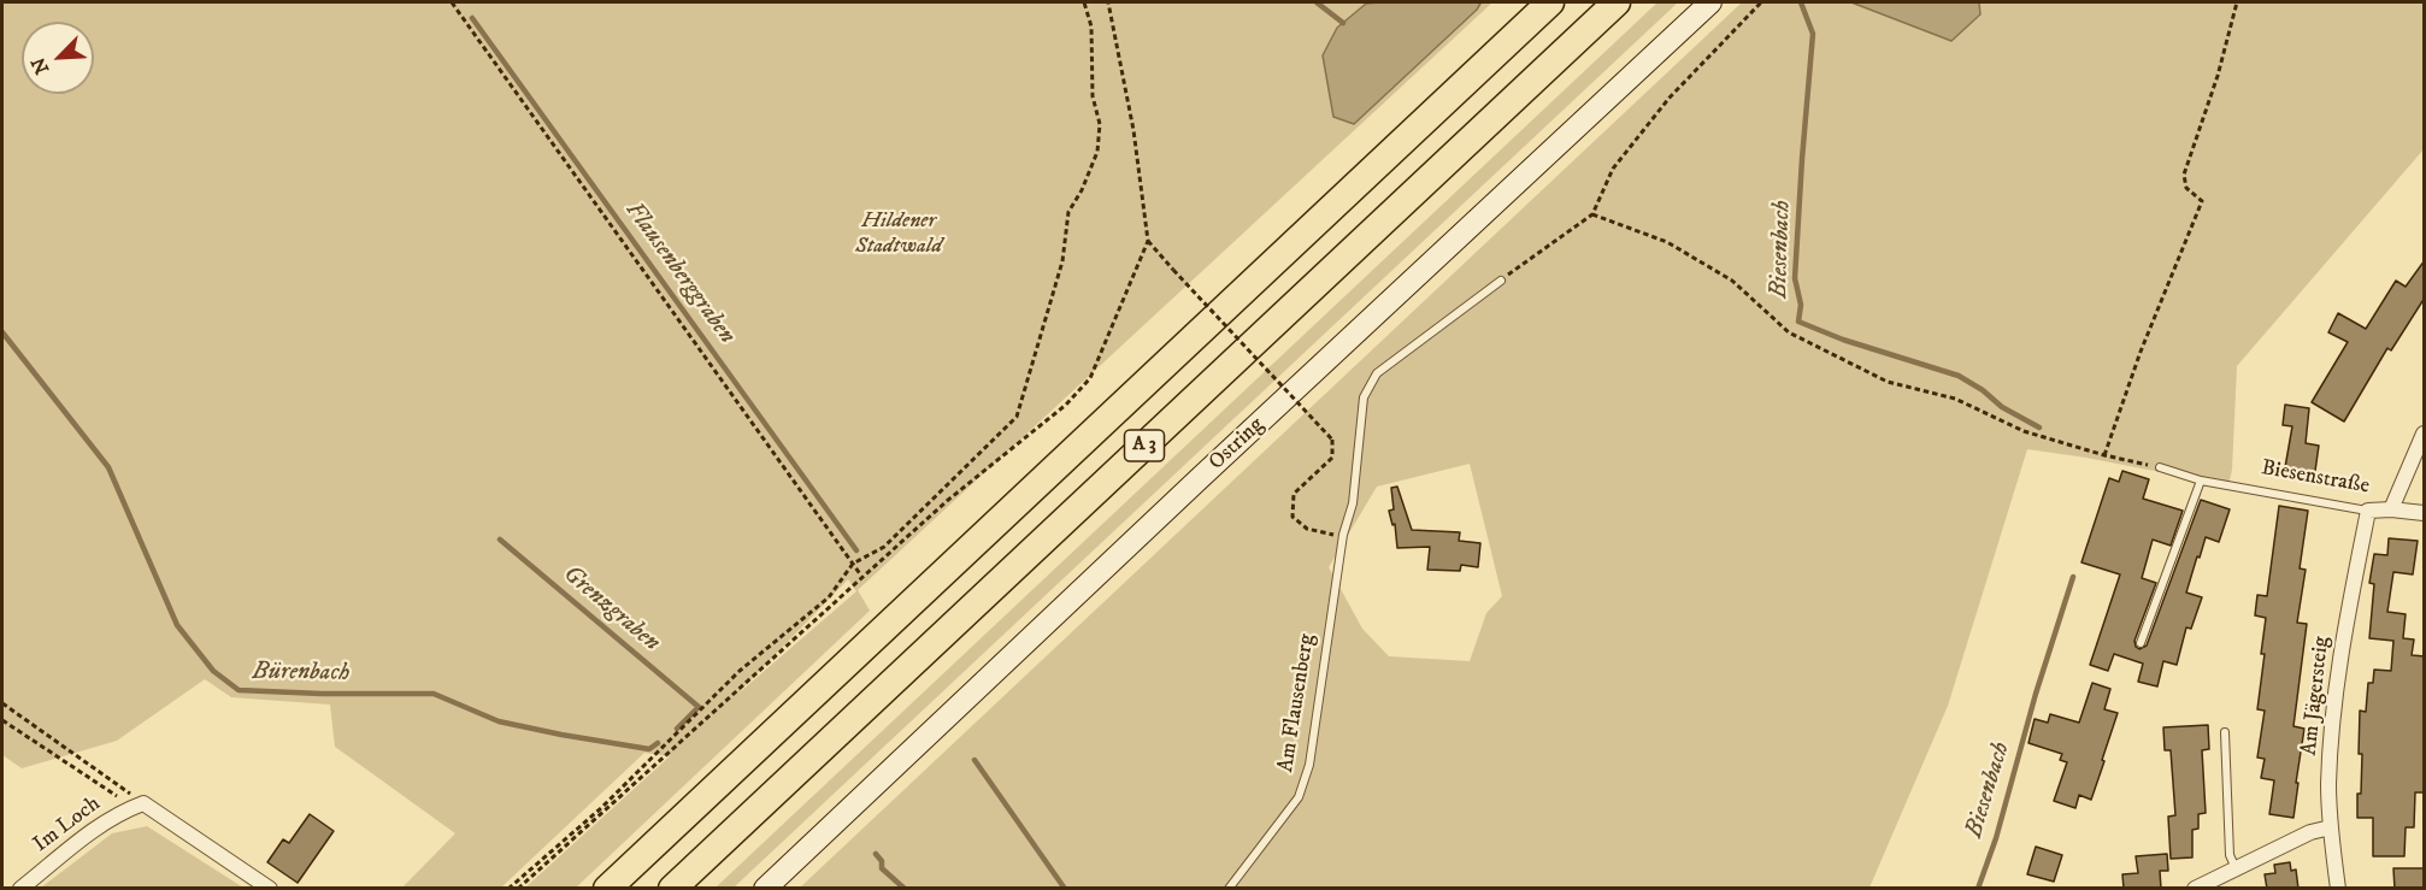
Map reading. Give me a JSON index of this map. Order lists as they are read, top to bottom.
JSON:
{
  "streets": {
    "highway": ["A 3"],
    "main road": ["Ostring"],
    "street": ["Biesenstraße", "Am Jägersteig", "Im Loch"],
    "lane": ["Am Flausenberg"]
  },
  "crossings": [
    ["Biesenstraße", "Am Jägersteig"]
  ],
  "water": [
    "Biesenbach",
    "Flausenberggraben",
    "Grenzgraben",
    "Bürenbach"
  ],
  "parks": ["Hildener Stadtwald"],
  "north": "bottom left"
}
